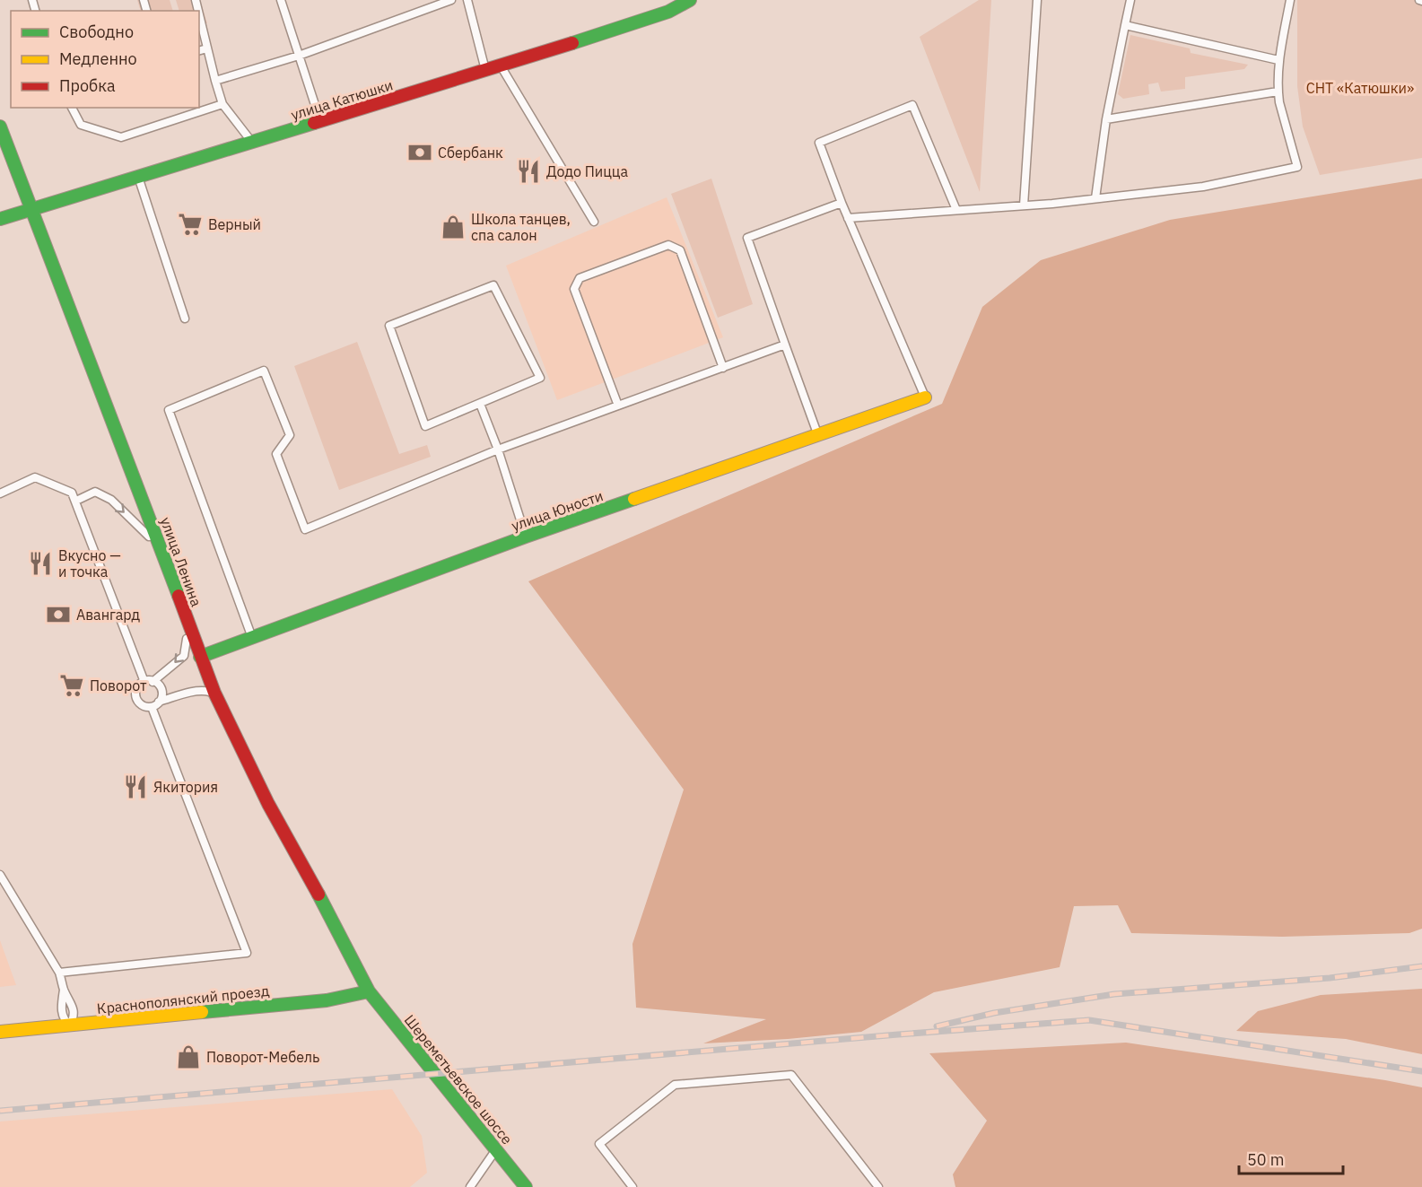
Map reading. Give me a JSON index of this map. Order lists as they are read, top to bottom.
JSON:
{
  "streets": {
    "main road": [
      "улица Катюшки",
      "улица Юности",
      "улица Ленина",
      "Краснополянский проезд",
      "Шереметьевское шоссе"
    ]
  },
  "crossings": [
    ["улица Катюшки", "улица Ленина"],
    ["улица Юности", "улица Ленина"],
    ["улица Ленина", "Краснополянский проезд"],
    ["улица Ленина", "Шереметьевское шоссе"],
    ["Краснополянский проезд", "Шереметьевское шоссе"]
  ],
  "parks": ["СНТ «Катюшки»"],
  "places": {
    "bank": ["Сбербанк", "Авангард"],
    "restaurant": ["Додо Пицца", "Вкусно — и точка", "Якитория"],
    "supermarket": ["Верный", "Поворот"],
    "shop": ["Школа танцев, спа салон", "Поворот-Мебель"]
  },
  "legend": ["Свободно", "Медленно", "Пробка"],
  "scale_bar": "50 m"
}
